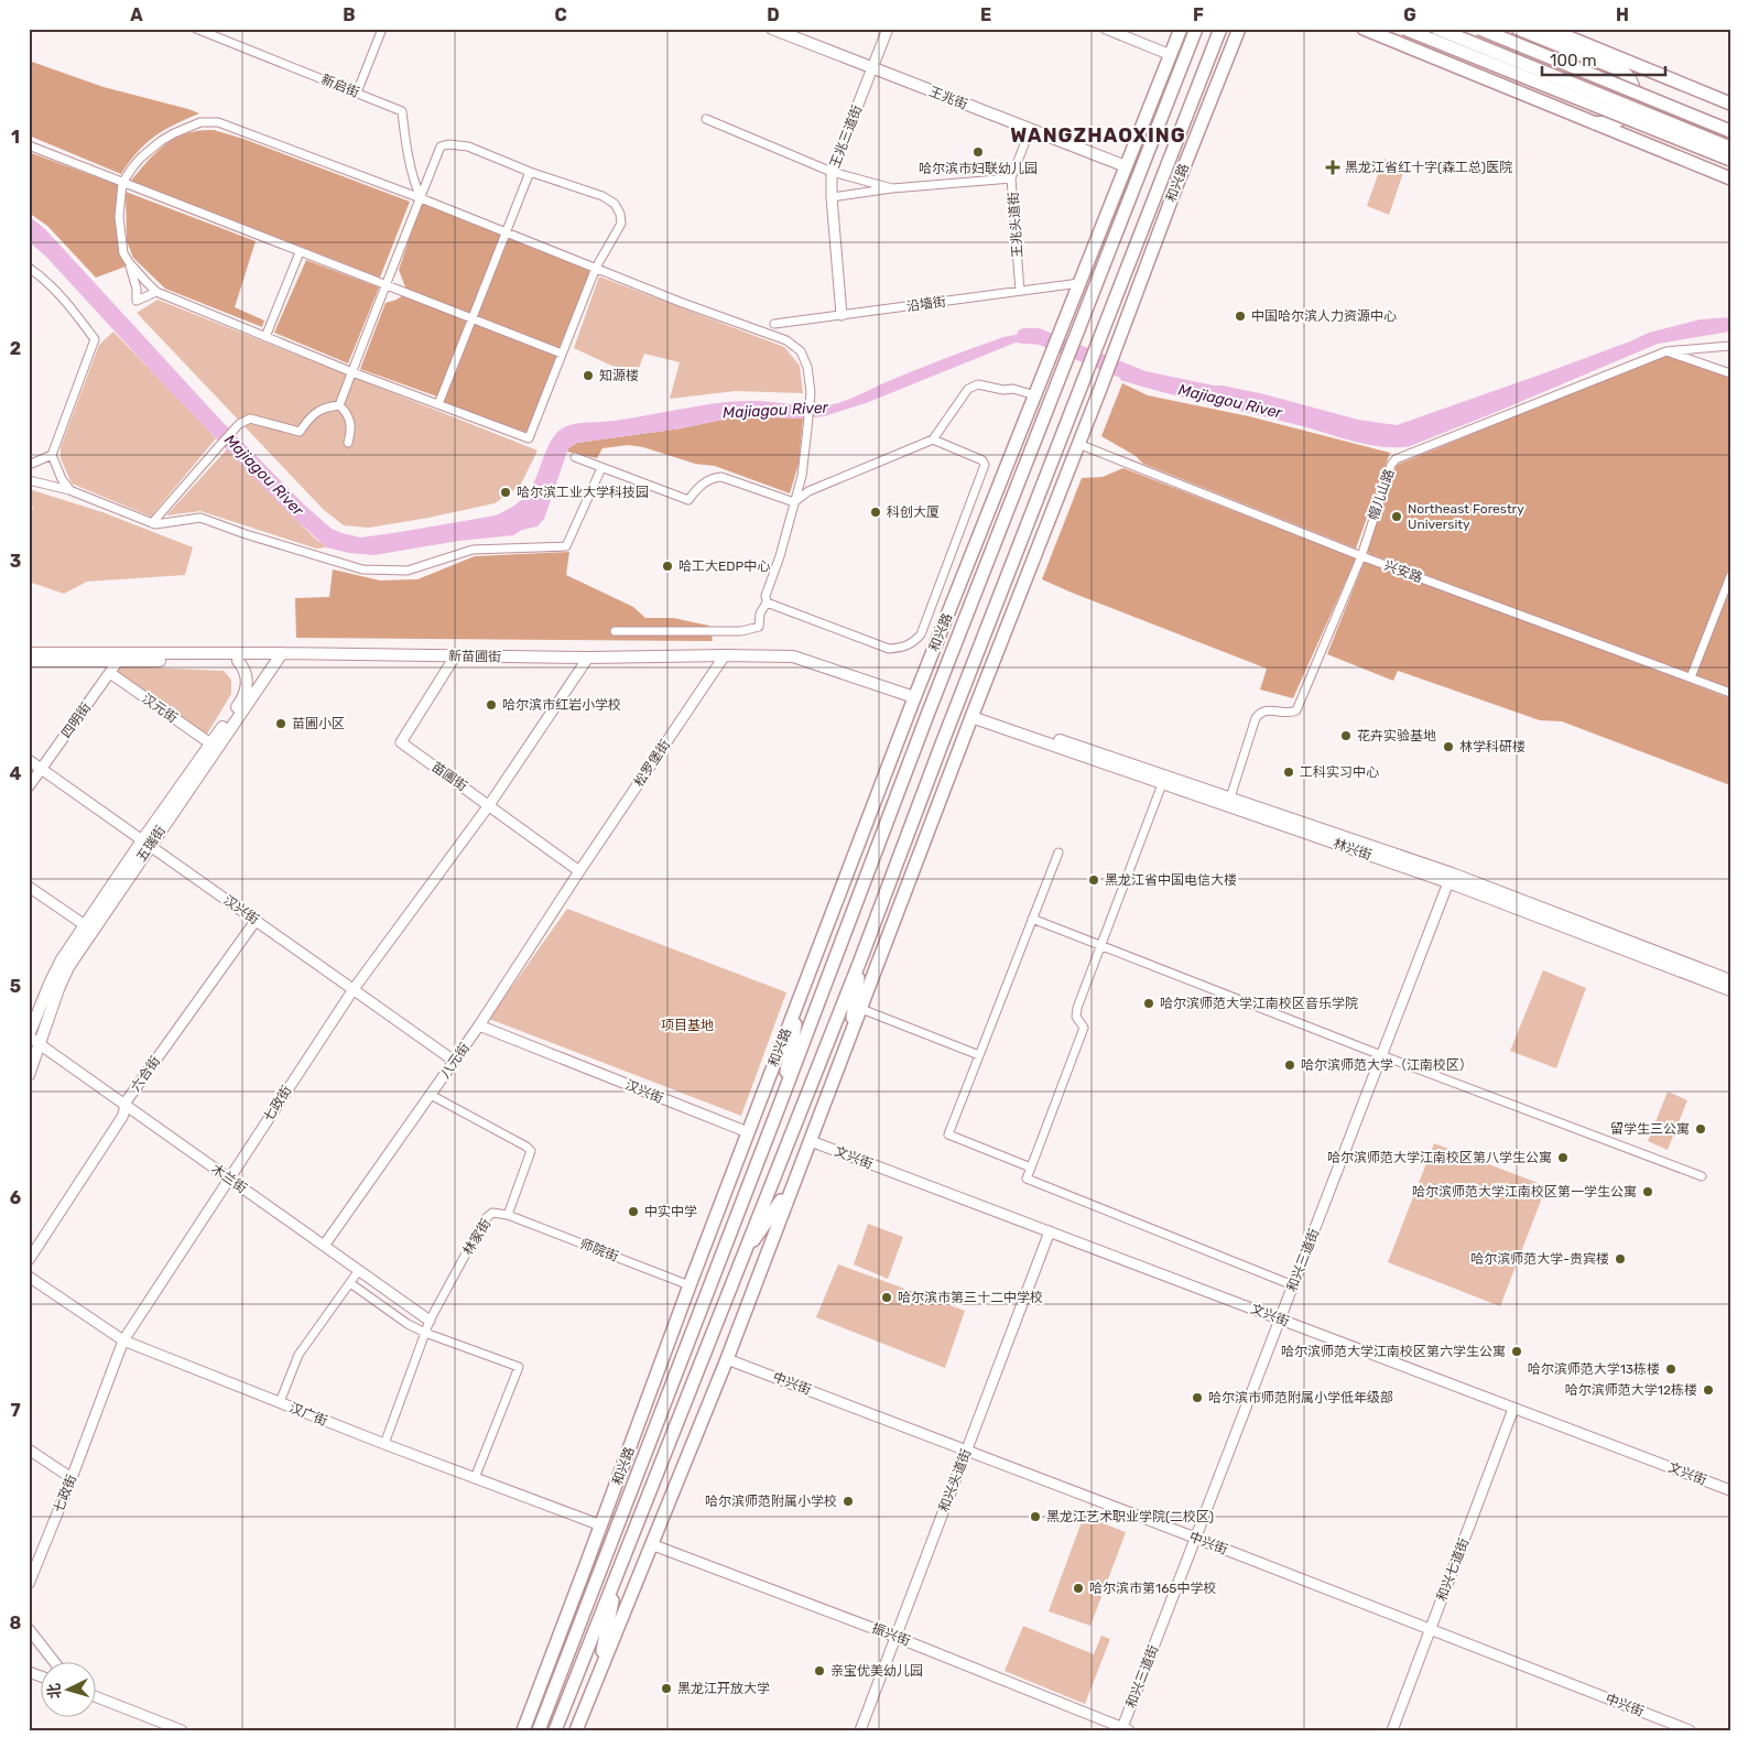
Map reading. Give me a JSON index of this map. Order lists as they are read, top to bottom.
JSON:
{
  "streets": {
    "main road": [
      "王兆街",
      "和兴路",
      "新苗圃街",
      "五瑞街",
      "林兴街"
    ],
    "street": [
      "新启街",
      "王兆三道街",
      "王兆头道街",
      "沿墙街",
      "帽儿山路",
      "兴安路",
      "汉元街",
      "四明街",
      "松罗堡街",
      "苗圃街",
      "汉兴街",
      "八元街",
      "六合街",
      "七政街",
      "文兴街",
      "木兰街",
      "林家街",
      "师院街",
      "和兴三道街",
      "中兴街",
      "汉广街",
      "和兴头道街",
      "和兴七道街",
      "振兴街"
    ]
  },
  "crossings": [
    ["王兆街", "王兆三道街"],
    ["王兆街", "王兆头道街"],
    ["王兆三道街", "沿墙街"],
    ["和兴路", "沿墙街"],
    ["和兴路", "兴安路"],
    ["和兴路", "新苗圃街"],
    ["和兴路", "汉兴街"],
    ["和兴路", "师院街"],
    ["和兴路", "汉广街"],
    ["王兆头道街", "沿墙街"],
    ["帽儿山路", "兴安路"],
    ["帽儿山路", "林兴街"],
    ["新苗圃街", "四明街"],
    ["新苗圃街", "松罗堡街"],
    ["新苗圃街", "苗圃街"],
    ["新苗圃街", "五瑞街"],
    ["新苗圃街", "七政街"],
    ["汉元街", "四明街"],
    ["汉元街", "五瑞街"],
    ["四明街", "汉兴街"],
    ["松罗堡街", "苗圃街"],
    ["松罗堡街", "八元街"],
    ["苗圃街", "八元街"],
    ["苗圃街", "七政街"],
    ["五瑞街", "汉兴街"],
    ["五瑞街", "木兰街"],
    ["林兴街", "和兴三道街"],
    ["汉兴街", "八元街"],
    ["汉兴街", "六合街"],
    ["汉兴街", "七政街"],
    ["八元街", "木兰街"],
    ["八元街", "林家街"],
    ["六合街", "木兰街"],
    ["七政街", "木兰街"],
    ["七政街", "汉广街"],
    ["文兴街", "和兴三道街"],
    ["文兴街", "和兴头道街"],
    ["文兴街", "和兴七道街"],
    ["木兰街", "林家街"],
    ["林家街", "师院街"],
    ["林家街", "汉广街"],
    ["和兴三道街", "中兴街"],
    ["和兴三道街", "振兴街"],
    ["中兴街", "和兴头道街"],
    ["中兴街", "和兴七道街"],
    ["和兴头道街", "振兴街"]
  ],
  "districts": ["WANGZHAOXING"],
  "water": ["Majiagou River"],
  "parks": ["项目基地"],
  "places": {
    "other": [
      "哈尔滨市妇联幼儿园",
      "中国哈尔滨人力资源中心",
      "知源楼",
      "哈尔滨工业大学科技园",
      "科创大厦",
      "Northeast Forestry University",
      "哈工大EDP中心",
      "哈尔滨市红岩小学校",
      "苗圃小区",
      "花卉实验基地",
      "林学科研楼",
      "工科实习中心",
      "黑龙江省中国电信大楼",
      "哈尔滨师范大学江南校区音乐学院",
      "哈尔滨师范大学（江南校区）",
      "留学生三公寓",
      "哈尔滨师范大学江南校区第八学生公寓",
      "哈尔滨师范大学江南校区第一学生公寓",
      "中实中学",
      "哈尔滨师范大学-贵宾楼",
      "哈尔滨市第三十二中学校",
      "哈尔滨师范大学江南校区第六学生公寓",
      "哈尔滨师范大学13栋楼",
      "哈尔滨师范大学12栋楼",
      "哈尔滨市师范附属小学低年级部",
      "哈尔滨师范附属小学校",
      "黑龙江艺术职业学院(二校区)",
      "哈尔滨市第165中学校",
      "亲宝优美幼儿园",
      "黑龙江开放大学"
    ],
    "health": ["黑龙江省红十字(森工总)医院"]
  },
  "scale_bar": "100 m",
  "north": "left",
  "grid": {
    "columns": [
      "A",
      "B",
      "C",
      "D",
      "E",
      "F",
      "G",
      "H"
    ],
    "rows": [
      "1",
      "2",
      "3",
      "4",
      "5",
      "6",
      "7",
      "8"
    ]
  }
}
